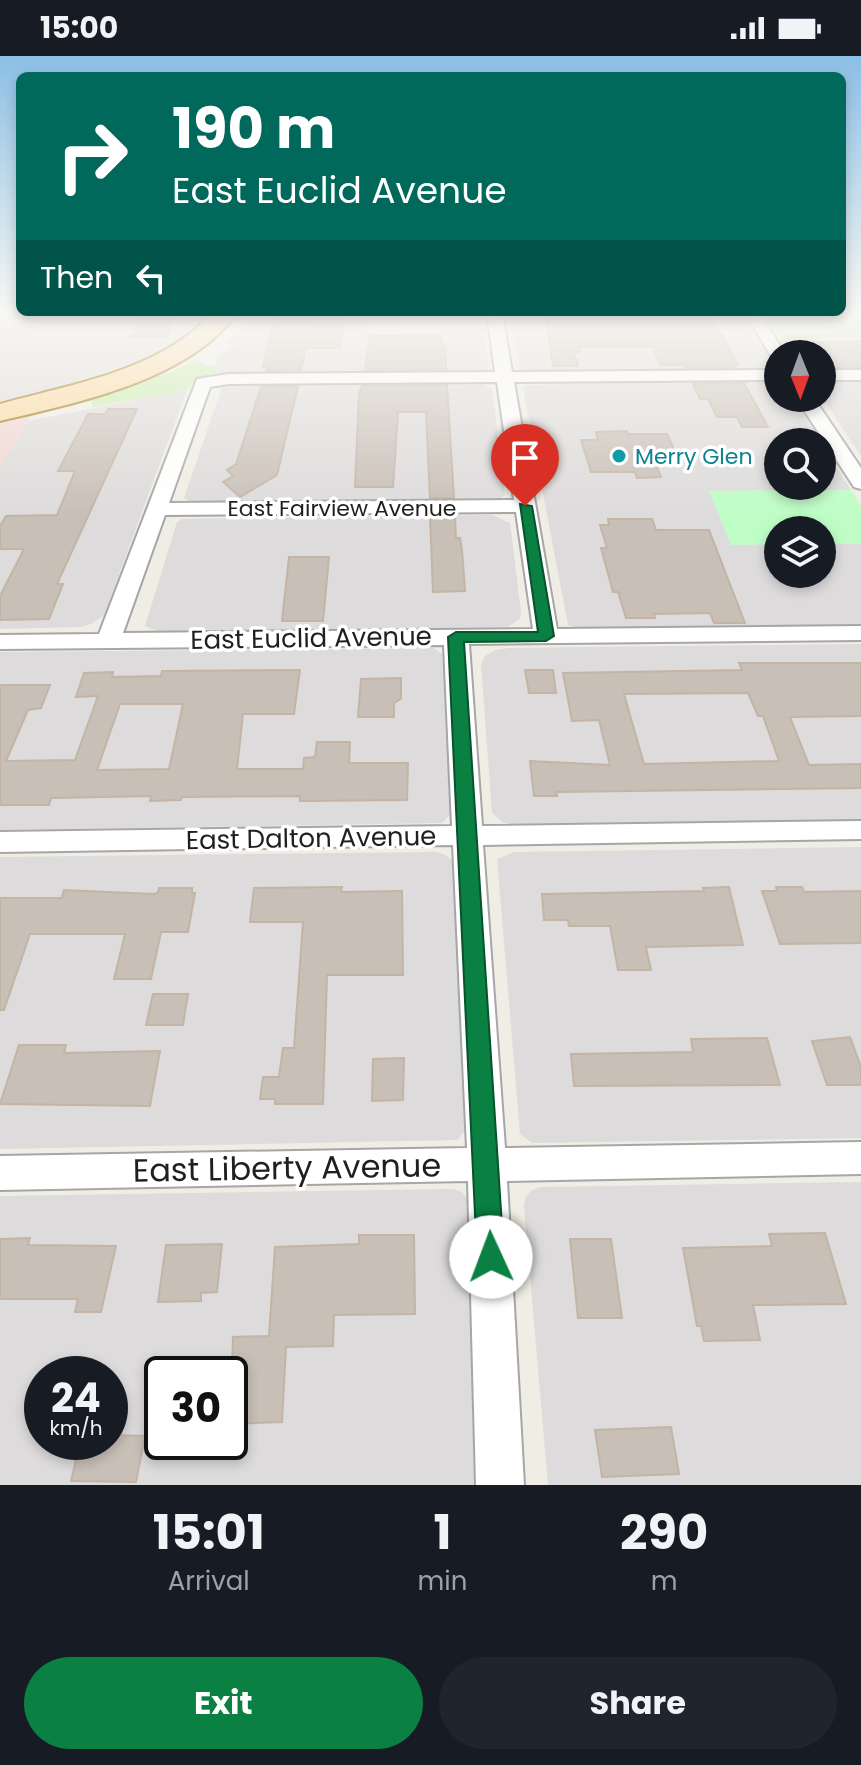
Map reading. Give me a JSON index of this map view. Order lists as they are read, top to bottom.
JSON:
{
  "streets": {
    "street": [
      "East Fairview Avenue",
      "East Euclid Avenue",
      "East Dalton Avenue",
      "East Liberty Avenue"
    ]
  },
  "places": ["Merry Glen"],
  "north": "bottom",
  "page": {
    "status": "15:00",
    "turn": ["190 m", "East Euclid Avenue"],
    "then": "Then",
    "speed": "24 km/h",
    "limit": "30",
    "eta": [
      "15:01",
      "Arrival",
      "1",
      "min",
      "290",
      "m"
    ],
    "buttons": ["Exit", "Share"]
  }
}
